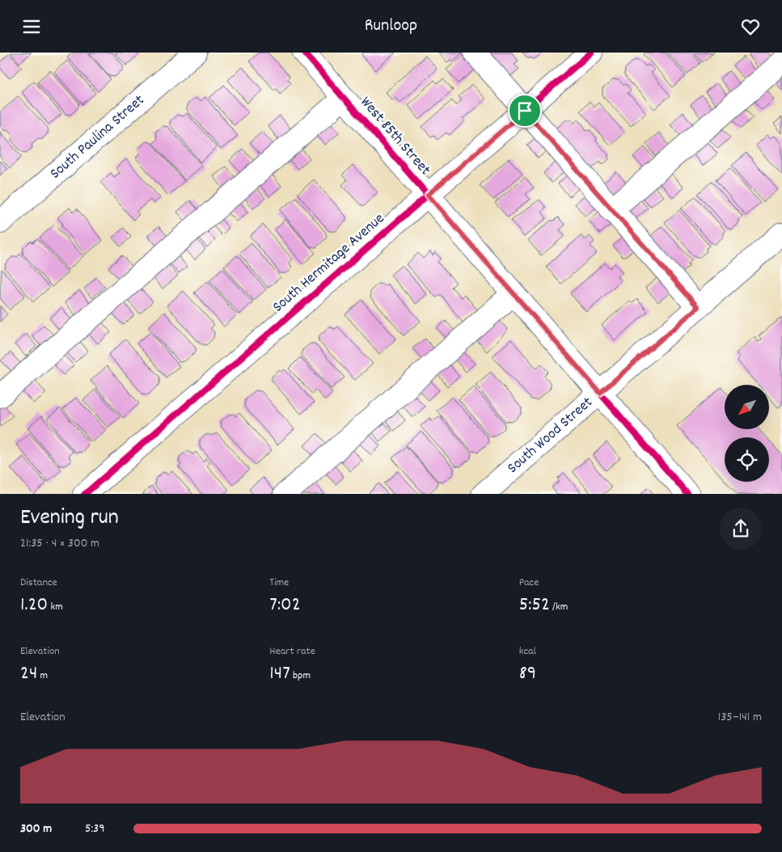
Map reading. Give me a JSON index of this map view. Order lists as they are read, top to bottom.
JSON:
{
  "streets": {
    "street": [
      "West 85th Street",
      "South Paulina Street",
      "South Hermitage Avenue",
      "South Wood Street"
    ]
  },
  "crossings": [
    ["West 85th Street", "South Hermitage Avenue"],
    ["West 85th Street", "South Wood Street"]
  ],
  "north": "bottom left",
  "page": {
    "header": "Runloop",
    "heading": ["Evening run", "21:35 · 4 × 300 m"],
    "stats": [
      ["Distance", "1.20 km"],
      ["Time", "7:02"],
      ["Pace", "5:52 /km"],
      ["Elevation", "24 m"],
      ["Heart rate", "147 bpm"],
      ["kcal", "89"]
    ],
    "chart": ["Elevation", "135–141 m"],
    "list": [
      {
        "name": "300 m",
        "note": "5:39"
      }
    ]
  }
}
